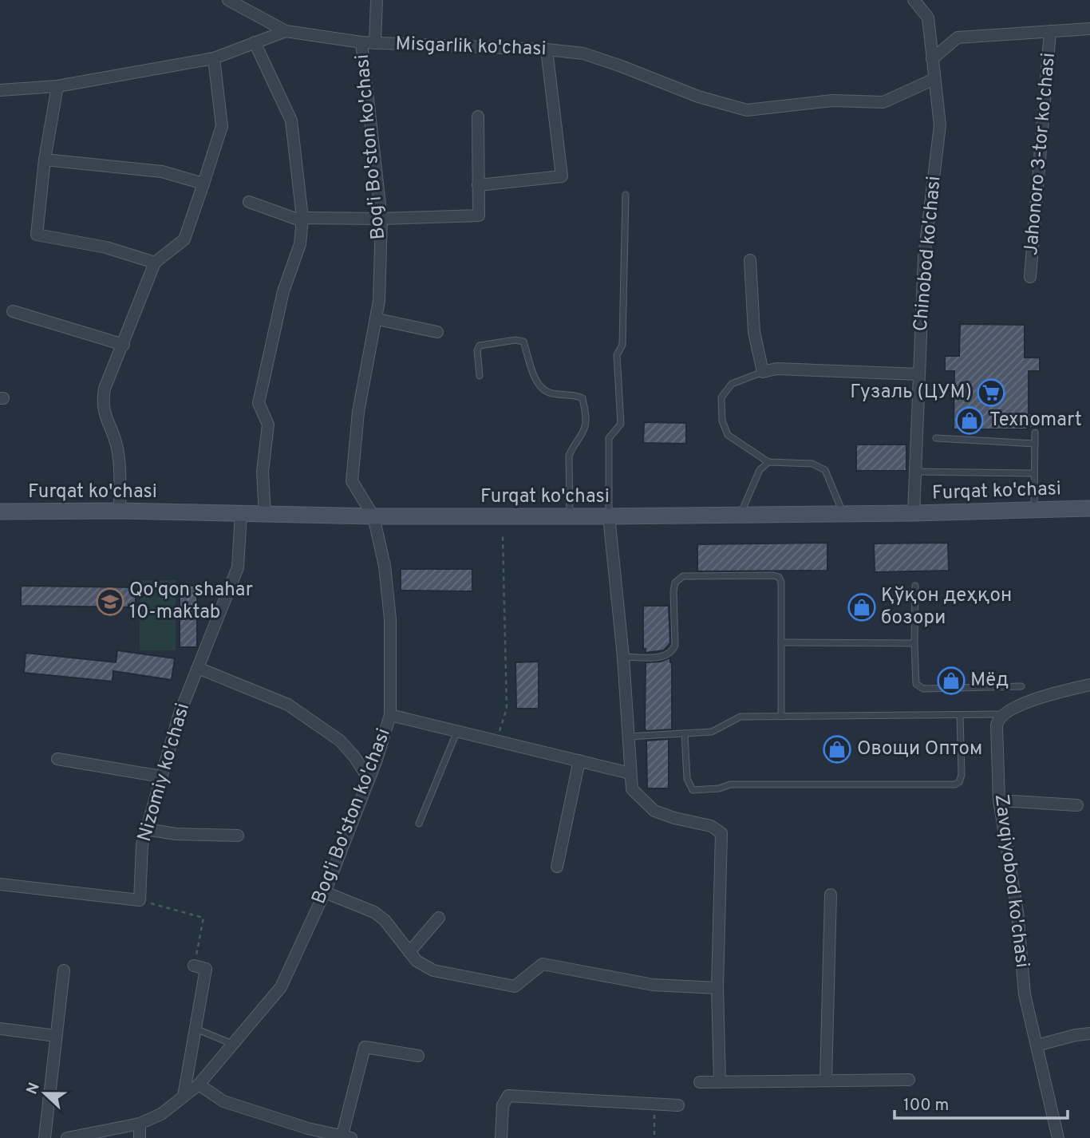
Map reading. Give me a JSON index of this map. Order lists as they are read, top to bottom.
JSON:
{
  "streets": {
    "main road": ["Furqat ko'chasi"],
    "street": [
      "Misgarlik ko'chasi",
      "Bog'i Bo'ston ko'chasi",
      "Jahonoro 3-tor ko'chasi",
      "Chinobod ko'chasi",
      "Nizomiy ko'chasi",
      "Zavqiyobod ko'chasi"
    ]
  },
  "crossings": [
    ["Misgarlik ko'chasi", "Bog'i Bo'ston ko'chasi"],
    ["Misgarlik ko'chasi", "Chinobod ko'chasi"],
    ["Bog'i Bo'ston ko'chasi", "Furqat ko'chasi"],
    ["Chinobod ko'chasi", "Furqat ko'chasi"],
    ["Furqat ko'chasi", "Nizomiy ko'chasi"]
  ],
  "places": {
    "supermarket": ["Гузаль (ЦУМ)"],
    "shop": [
      "Texnomart",
      "Қўқон деҳқон бозори",
      "Мёд",
      "Овощи Оптом"
    ],
    "school or university": ["Qo'qon shahar 10-maktab"]
  },
  "scale_bar": "100 m",
  "north": "left"
}
